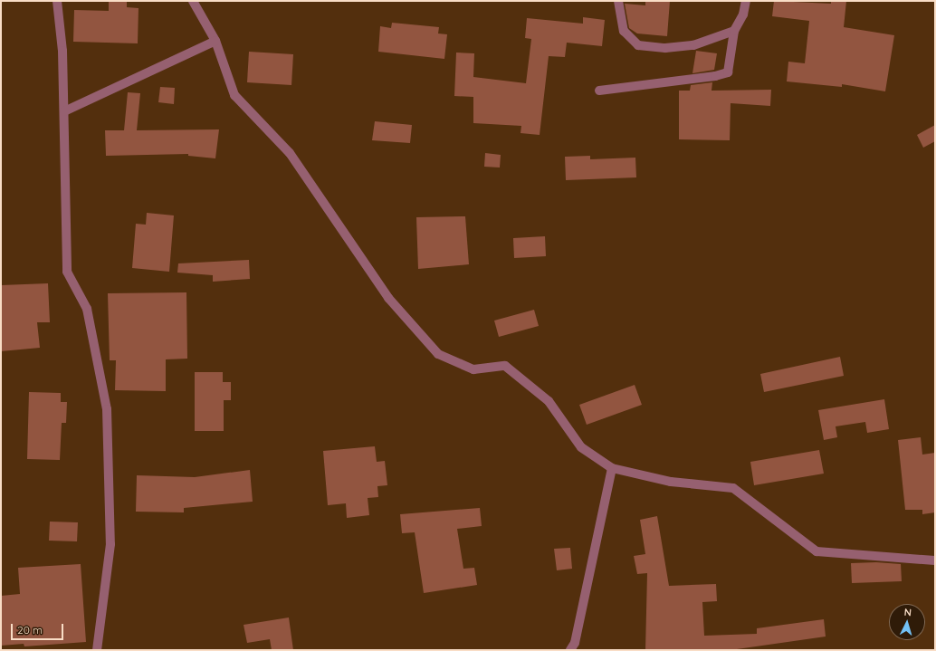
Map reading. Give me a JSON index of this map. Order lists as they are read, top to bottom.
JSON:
{
  "scale_bar": "20 m",
  "north": "top"
}
